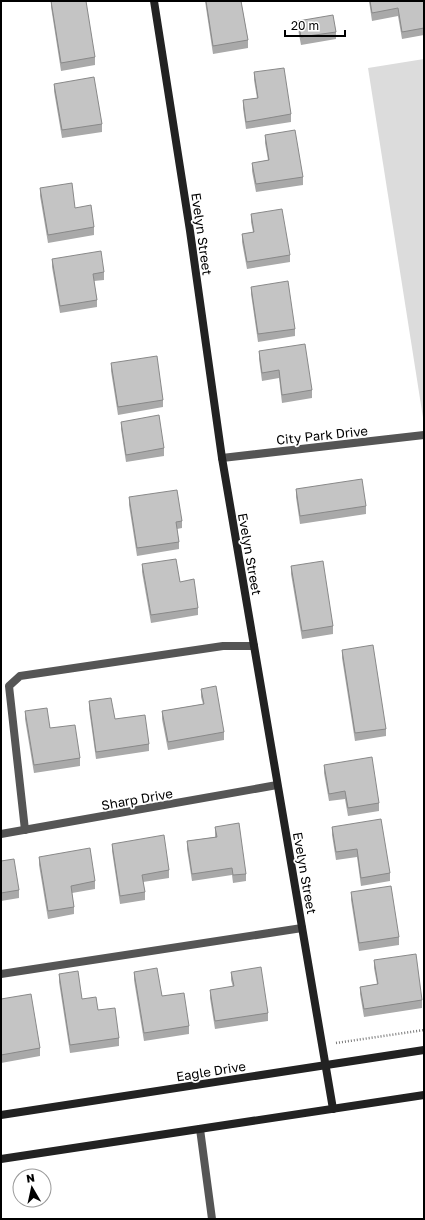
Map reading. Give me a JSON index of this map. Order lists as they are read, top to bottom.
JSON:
{
  "streets": {
    "street": [
      "Evelyn Street",
      "City Park Drive",
      "Sharp Drive",
      "Eagle Drive"
    ]
  },
  "crossings": [
    ["Evelyn Street", "City Park Drive"],
    ["Evelyn Street", "Sharp Drive"],
    ["Evelyn Street", "Eagle Drive"]
  ],
  "scale_bar": "20 m",
  "north": "top"
}
